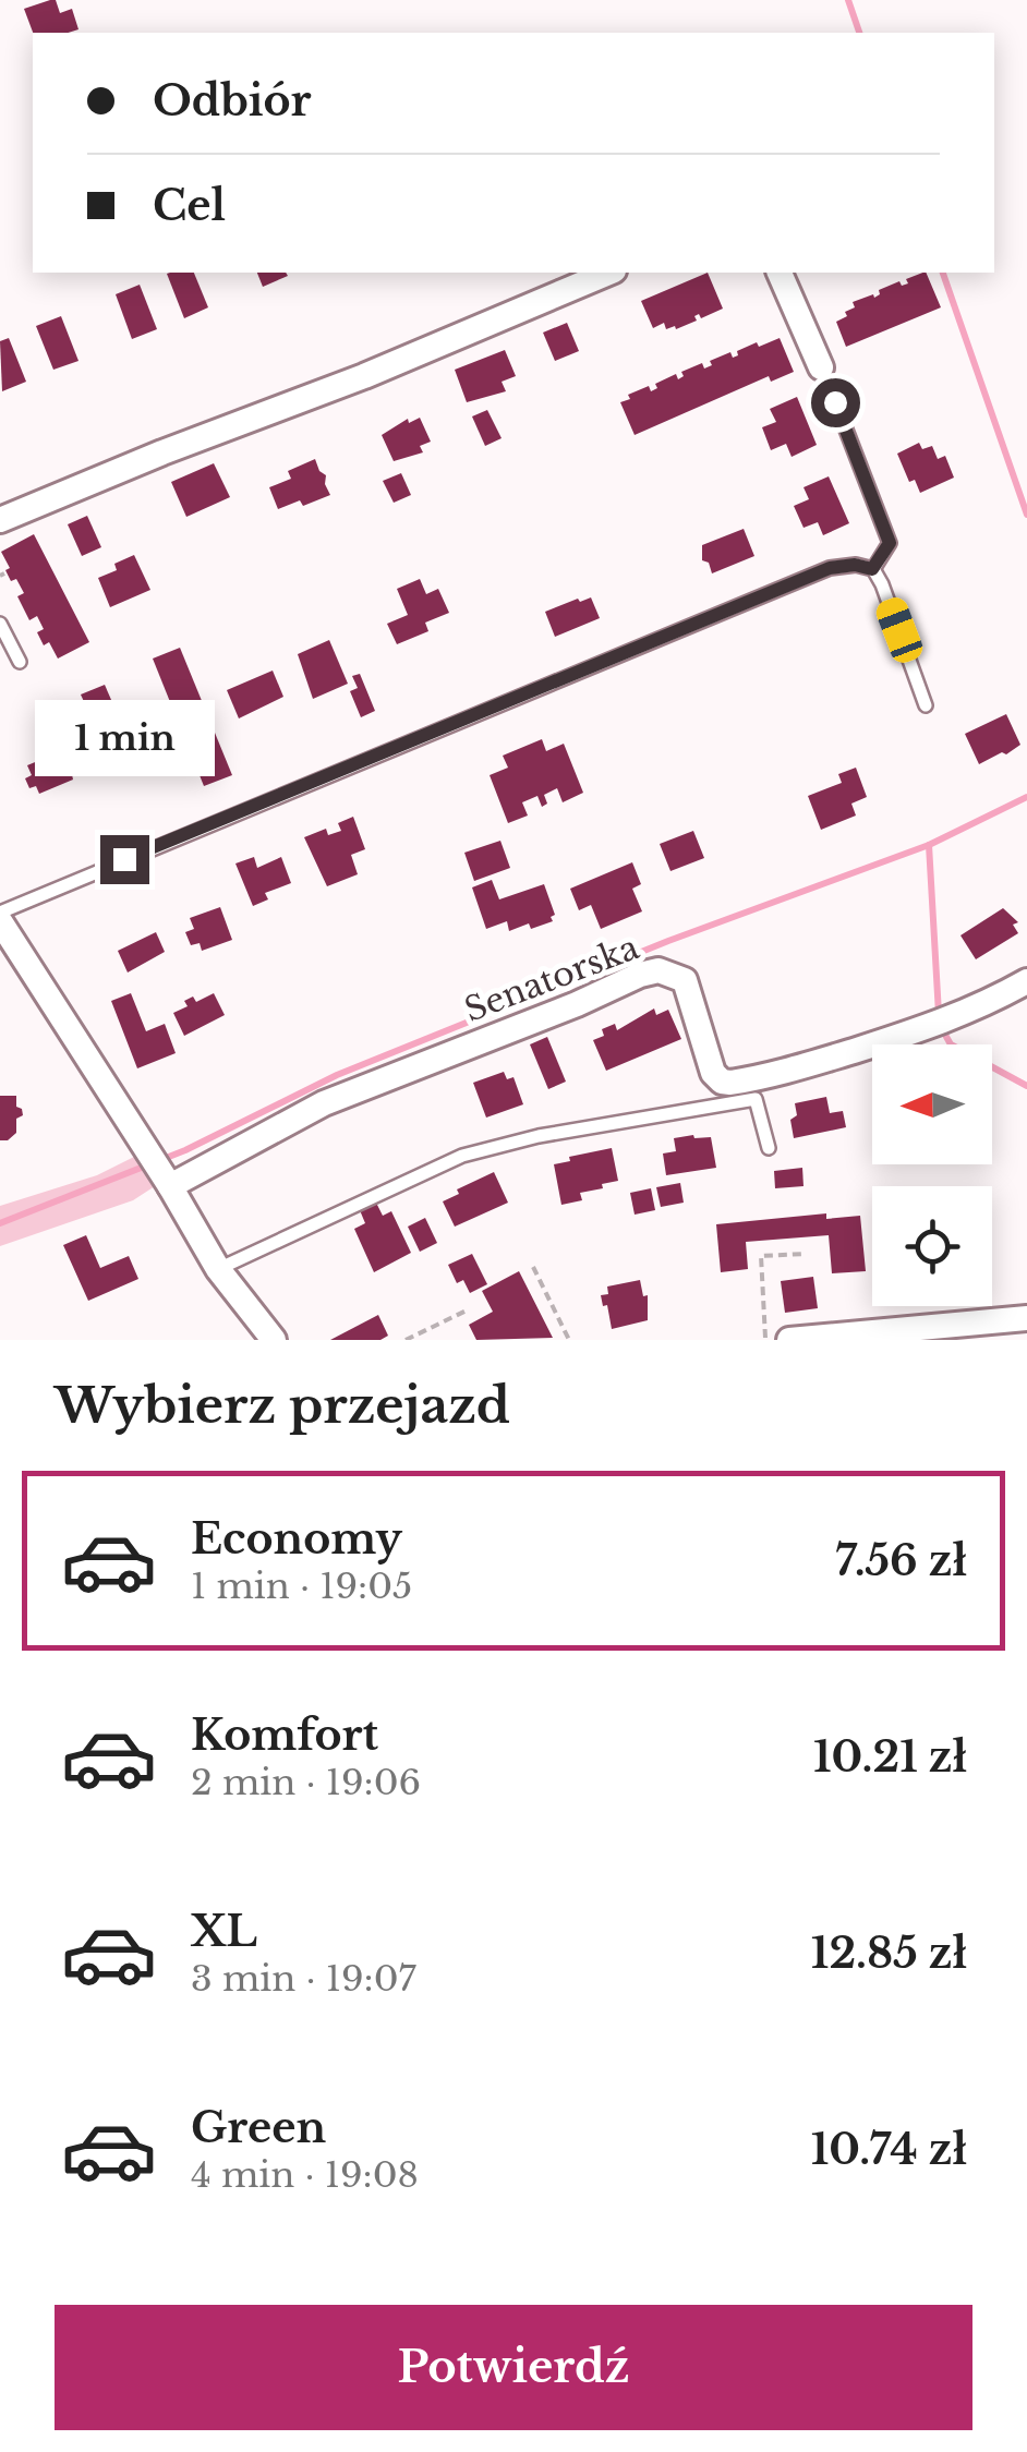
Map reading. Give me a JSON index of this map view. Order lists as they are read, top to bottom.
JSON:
{
  "streets": {
    "street": ["Senatorska"]
  },
  "north": "left",
  "page": {
    "banner": ["Odbiór", "Cel"],
    "bubble": "1 min",
    "heading": "Wybierz przejazd",
    "list": [
      {
        "name": "Economy",
        "note": "1 min · 19:05",
        "value": "7.56 zł"
      },
      {
        "name": "Komfort",
        "note": "2 min · 19:06",
        "value": "10.21 zł"
      },
      {
        "name": "XL",
        "note": "3 min · 19:07",
        "value": "12.85 zł"
      },
      {
        "name": "Green",
        "note": "4 min · 19:08",
        "value": "10.74 zł"
      }
    ],
    "buttons": "Potwierdź"
  }
}
